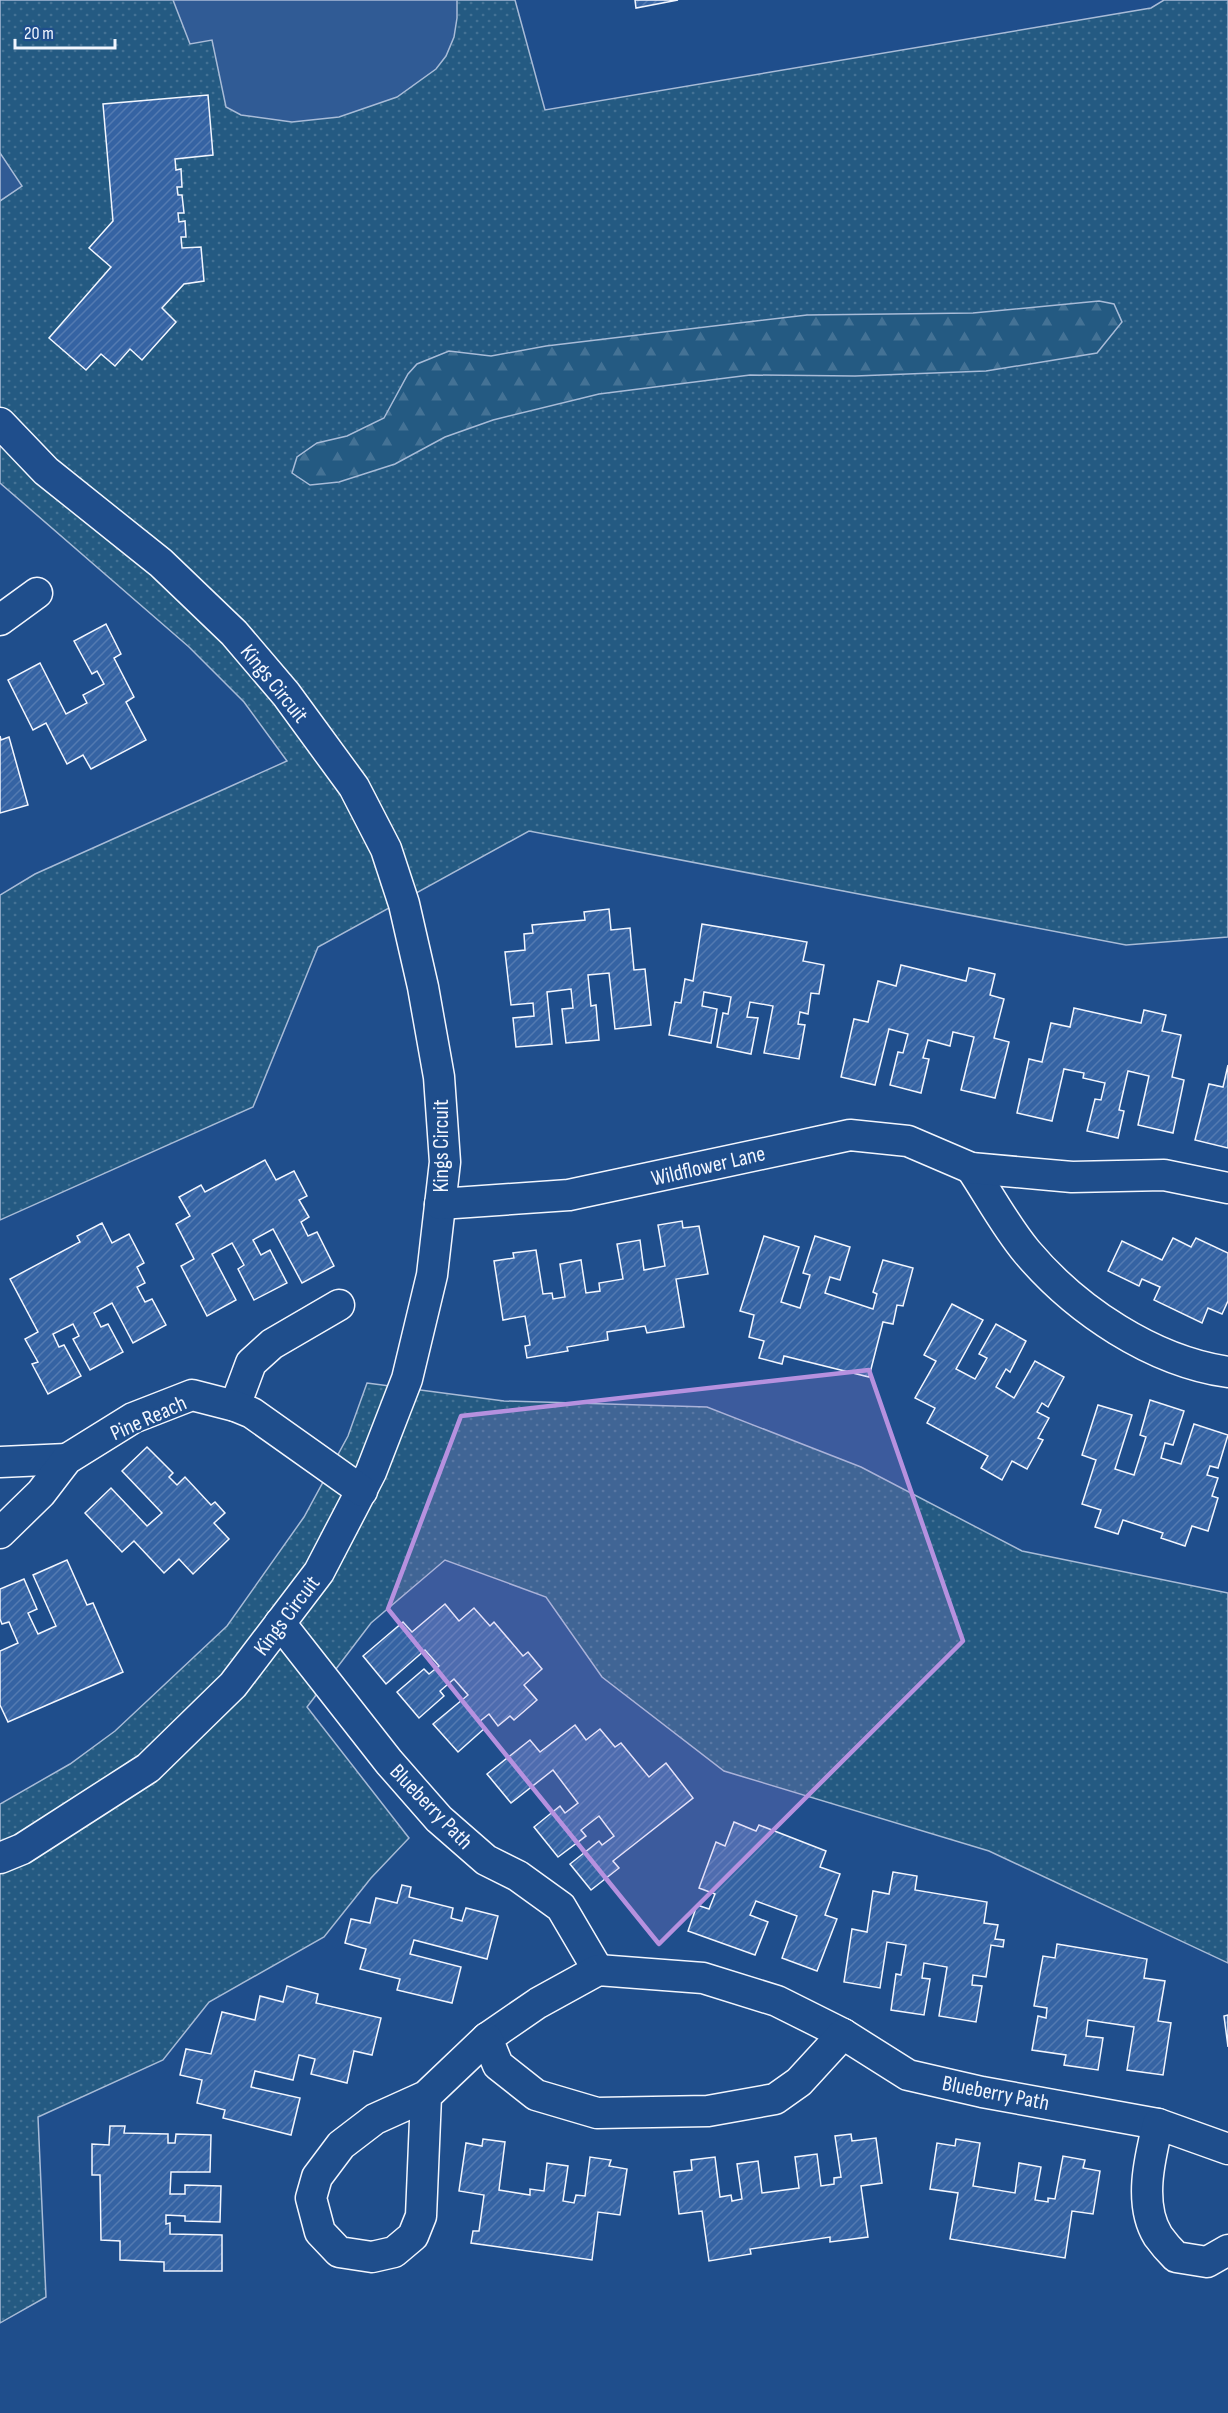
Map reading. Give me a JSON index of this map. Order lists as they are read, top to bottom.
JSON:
{
  "streets": {
    "street": [
      "Kings Circuit",
      "Wildflower Lane",
      "Pine Reach",
      "Blueberry Path"
    ]
  },
  "crossings": [
    ["Kings Circuit", "Wildflower Lane"],
    ["Kings Circuit", "Pine Reach"],
    ["Kings Circuit", "Blueberry Path"]
  ],
  "scale_bar": "20 m"
}
